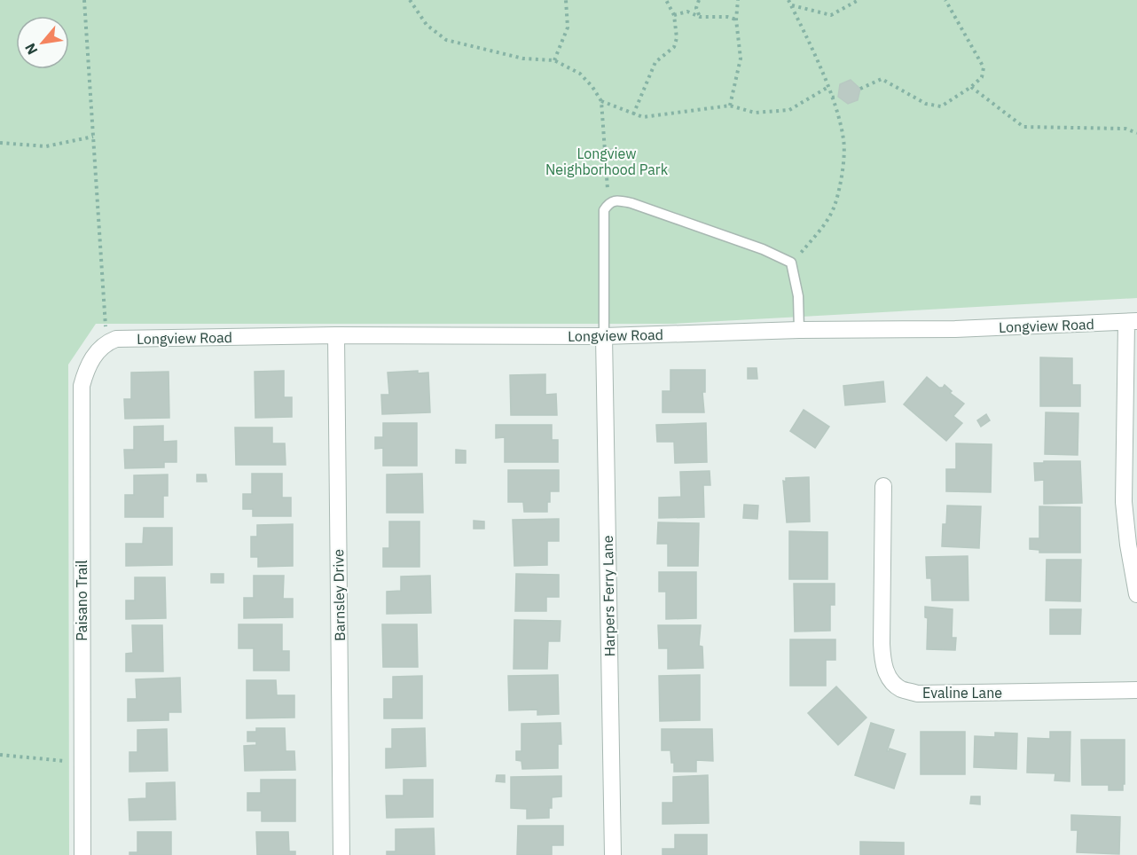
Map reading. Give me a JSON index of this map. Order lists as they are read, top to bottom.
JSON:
{
  "streets": {
    "street": [
      "Longview Road",
      "Barnsley Drive",
      "Harpers Ferry Lane",
      "Paisano Trail",
      "Evaline Lane"
    ]
  },
  "crossings": [
    ["Longview Road", "Barnsley Drive"],
    ["Longview Road", "Harpers Ferry Lane"],
    ["Longview Road", "Paisano Trail"]
  ],
  "parks": ["Longview Neighborhood Park"],
  "north": "bottom left"
}
